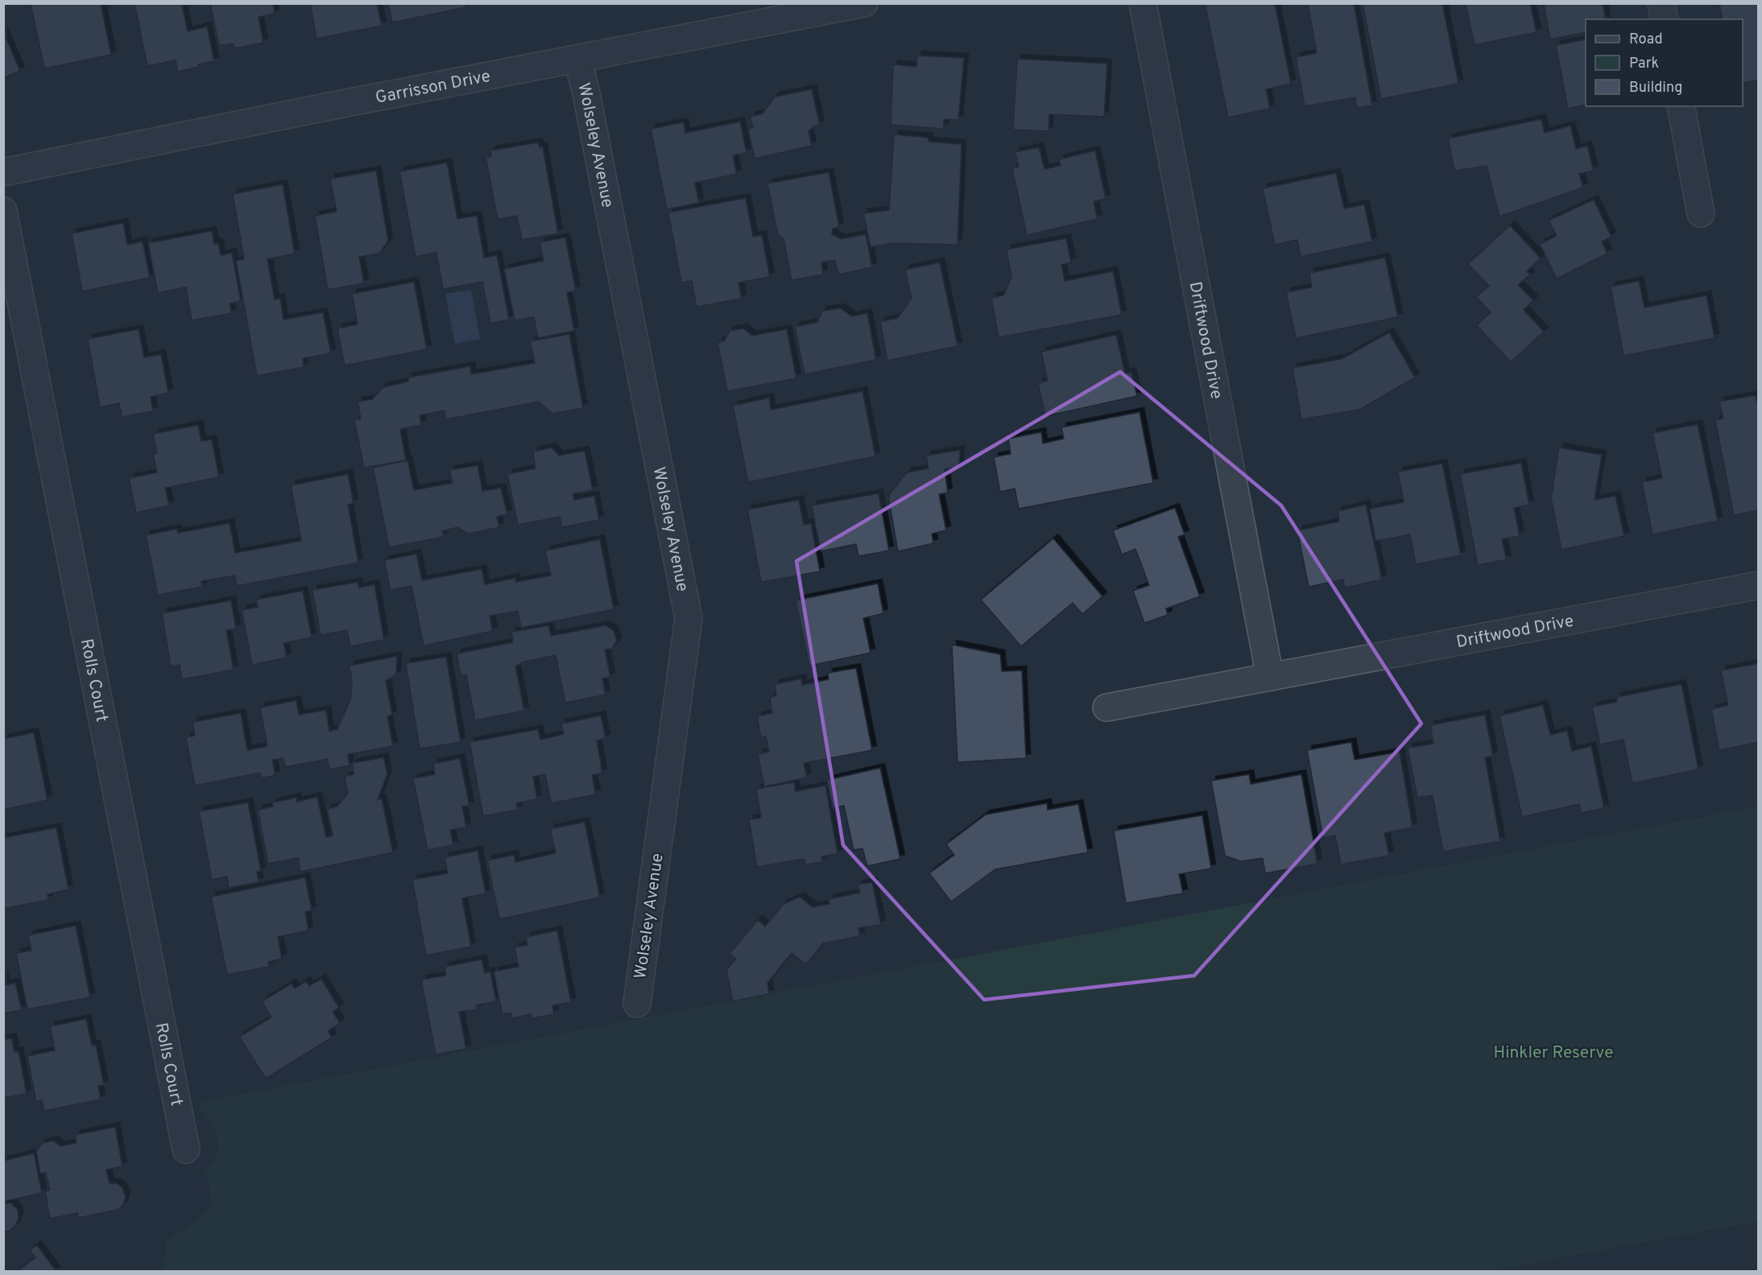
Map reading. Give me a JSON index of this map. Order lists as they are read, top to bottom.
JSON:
{
  "streets": {
    "street": [
      "Garrisson Drive",
      "Wolseley Avenue",
      "Driftwood Drive",
      "Rolls Court"
    ]
  },
  "crossings": [
    ["Garrisson Drive", "Wolseley Avenue"]
  ],
  "parks": ["Hinkler Reserve"],
  "legend": ["Road", "Park", "Building"]
}
